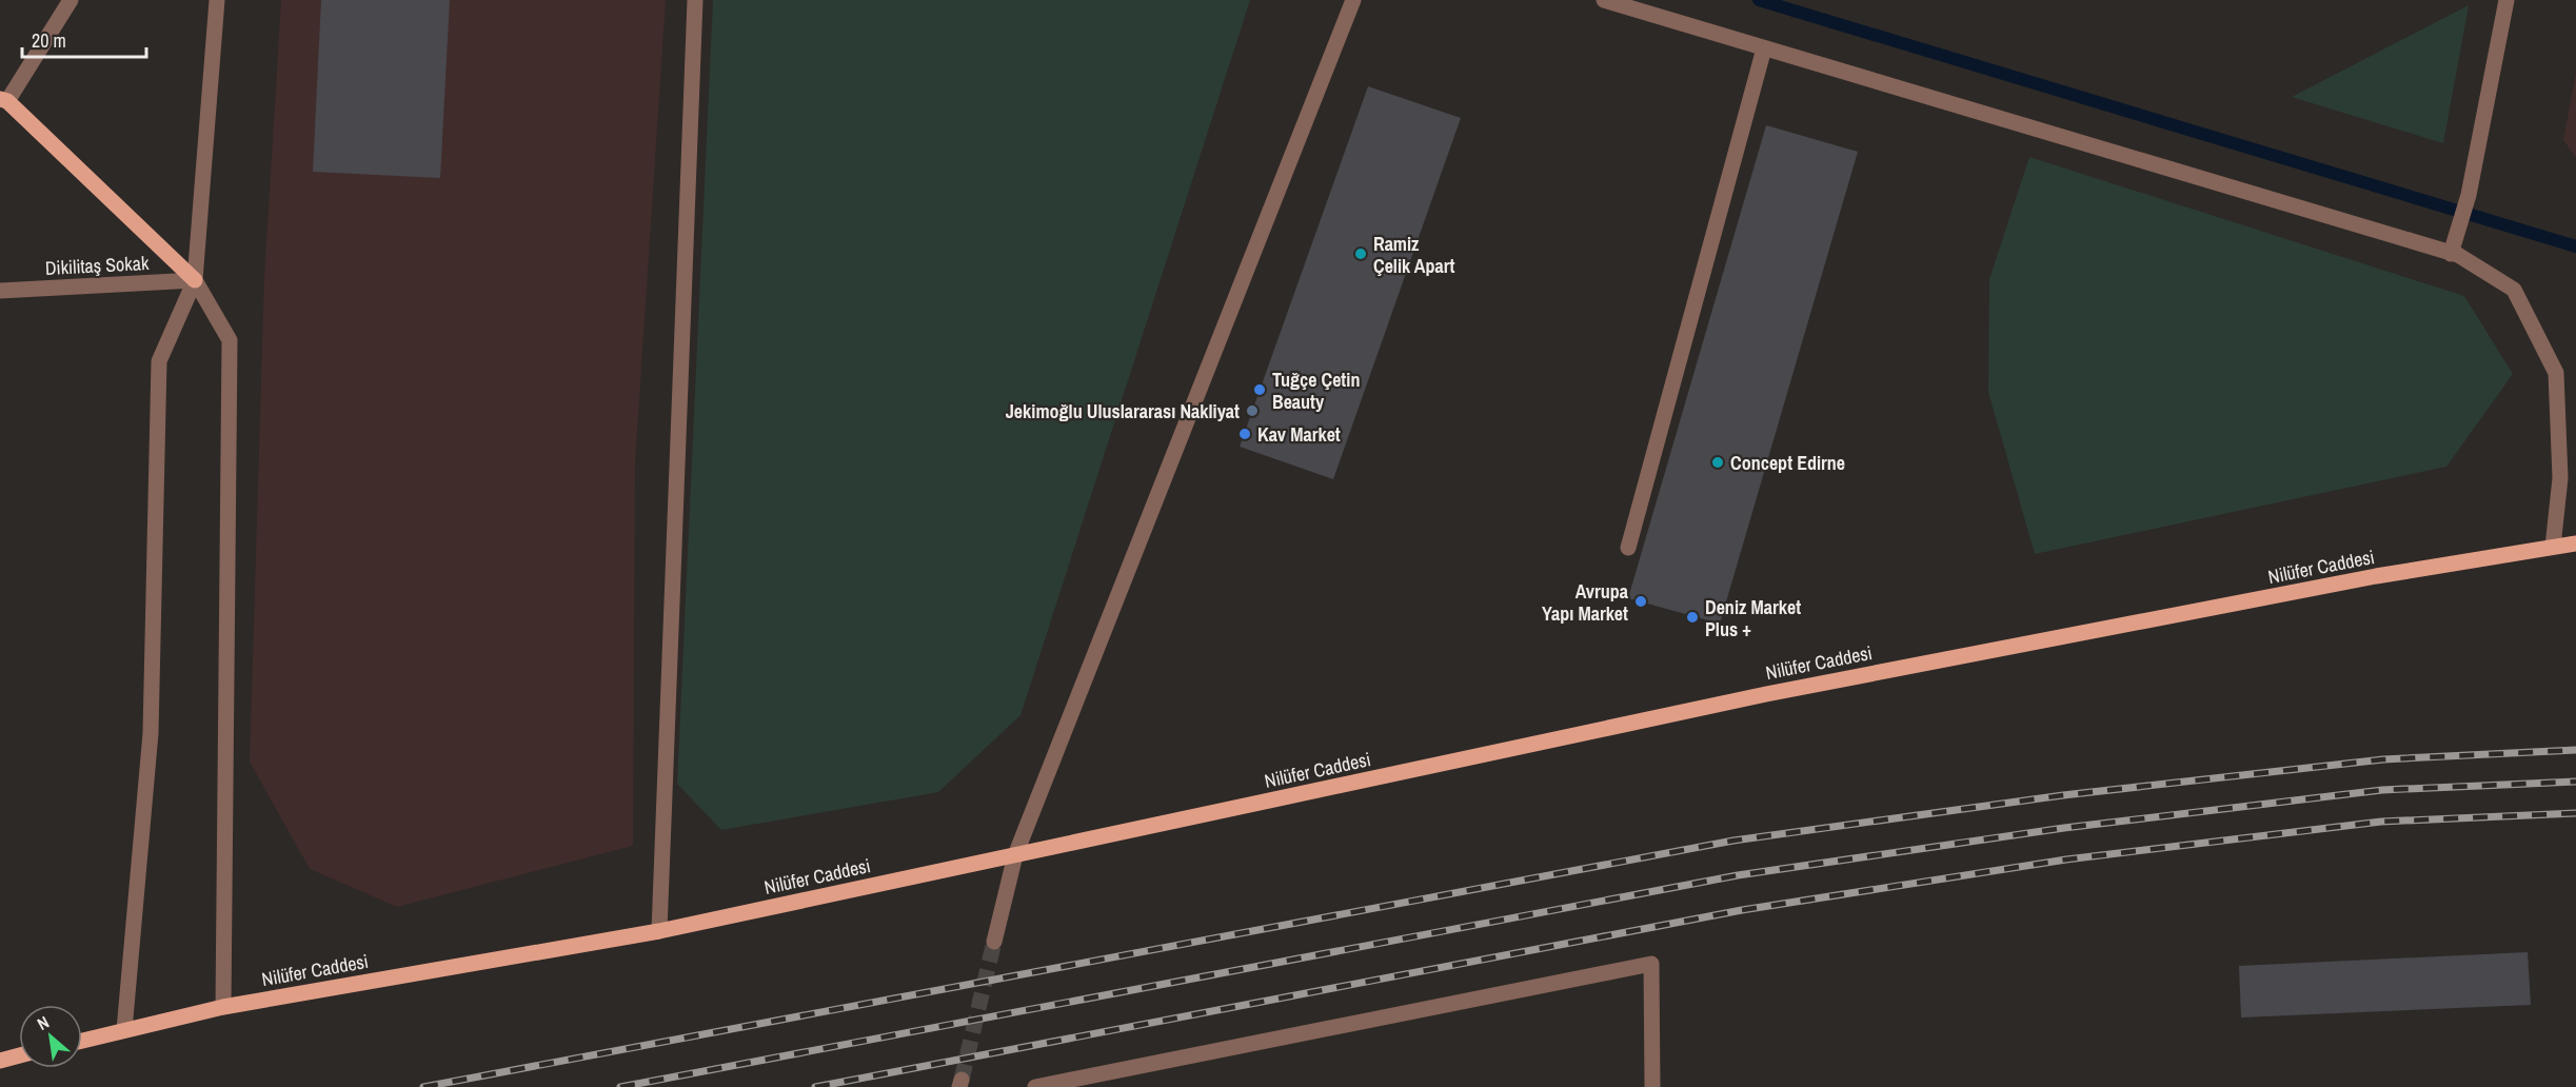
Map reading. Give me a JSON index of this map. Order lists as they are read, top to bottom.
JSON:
{
  "streets": {
    "main road": ["Nilüfer Caddesi"],
    "street": ["Dikilitaş Sokak"]
  },
  "places": [
    "Ramiz Çelik Apart",
    "Tuğçe Çetin Beauty",
    "Jekimoğlu Uluslararası Nakliyat",
    "Kav Market",
    "Concept Edirne",
    "Avrupa Yapı Market",
    "Deniz Market Plus +"
  ],
  "scale_bar": "20 m",
  "north": "top left"
}
